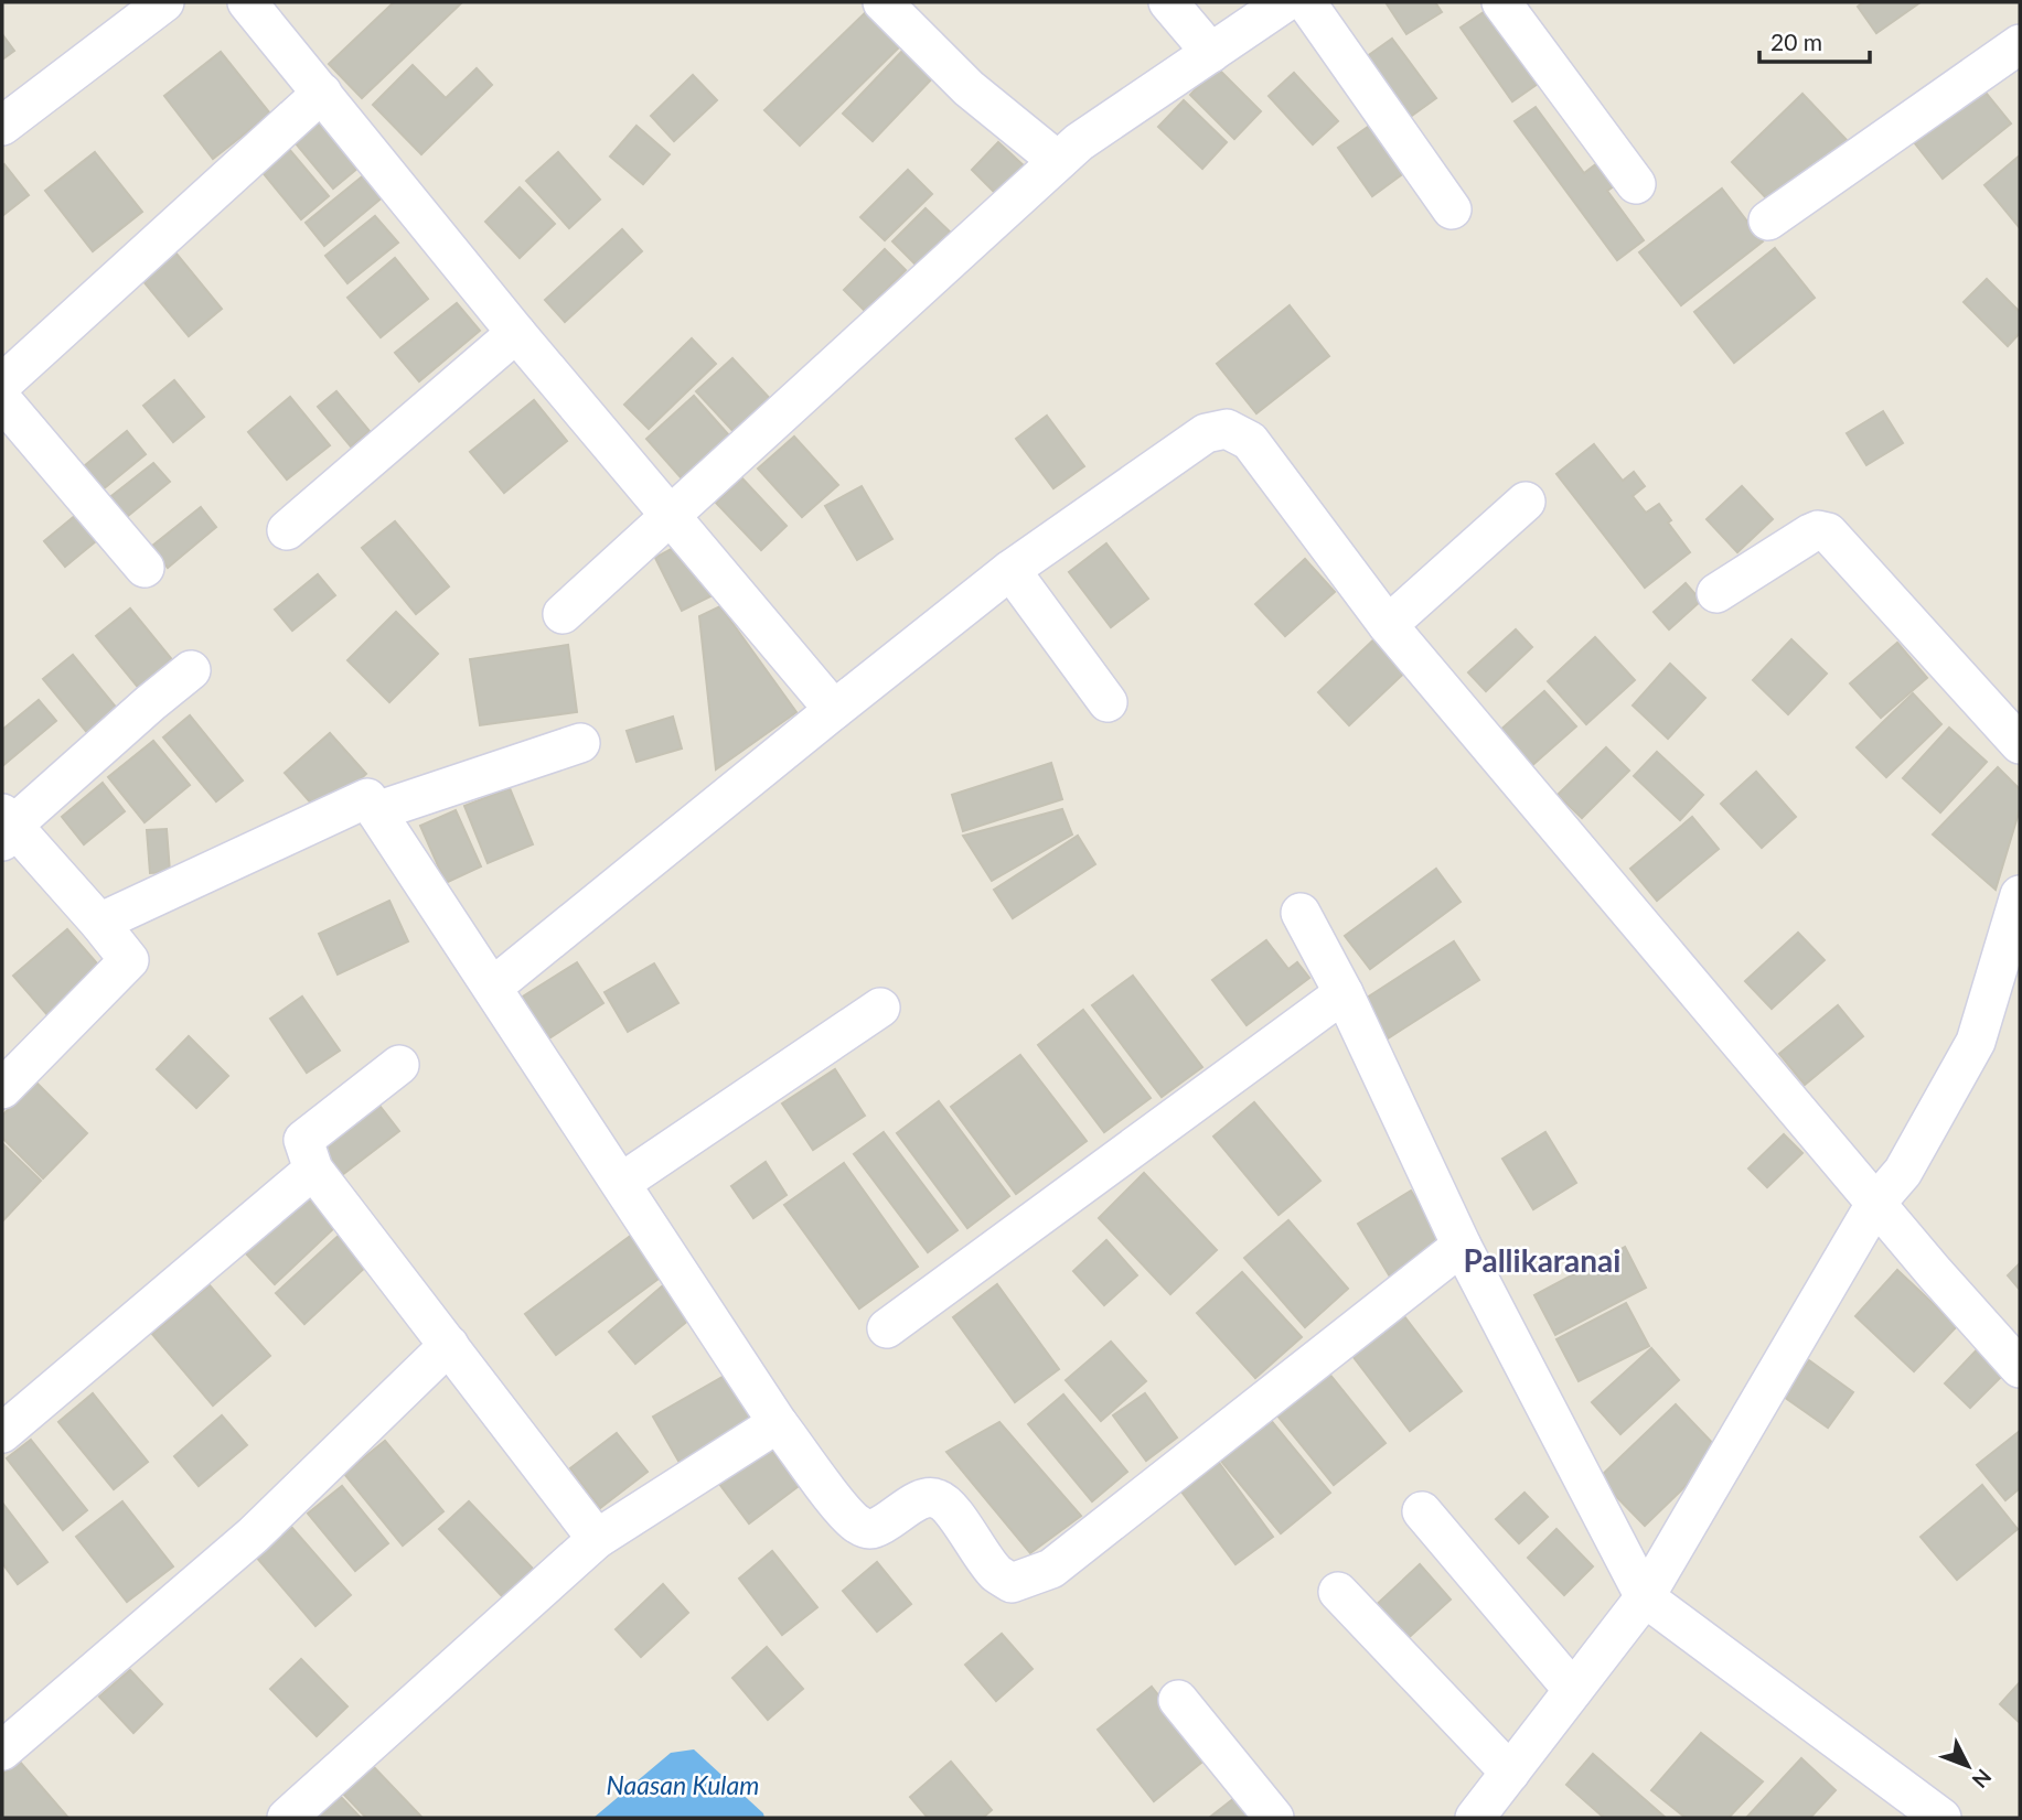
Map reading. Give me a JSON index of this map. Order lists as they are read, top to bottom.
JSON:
{
  "districts": ["Pallikaranai"],
  "water": ["Naasan Kulam"],
  "scale_bar": "20 m",
  "north": "bottom right"
}
